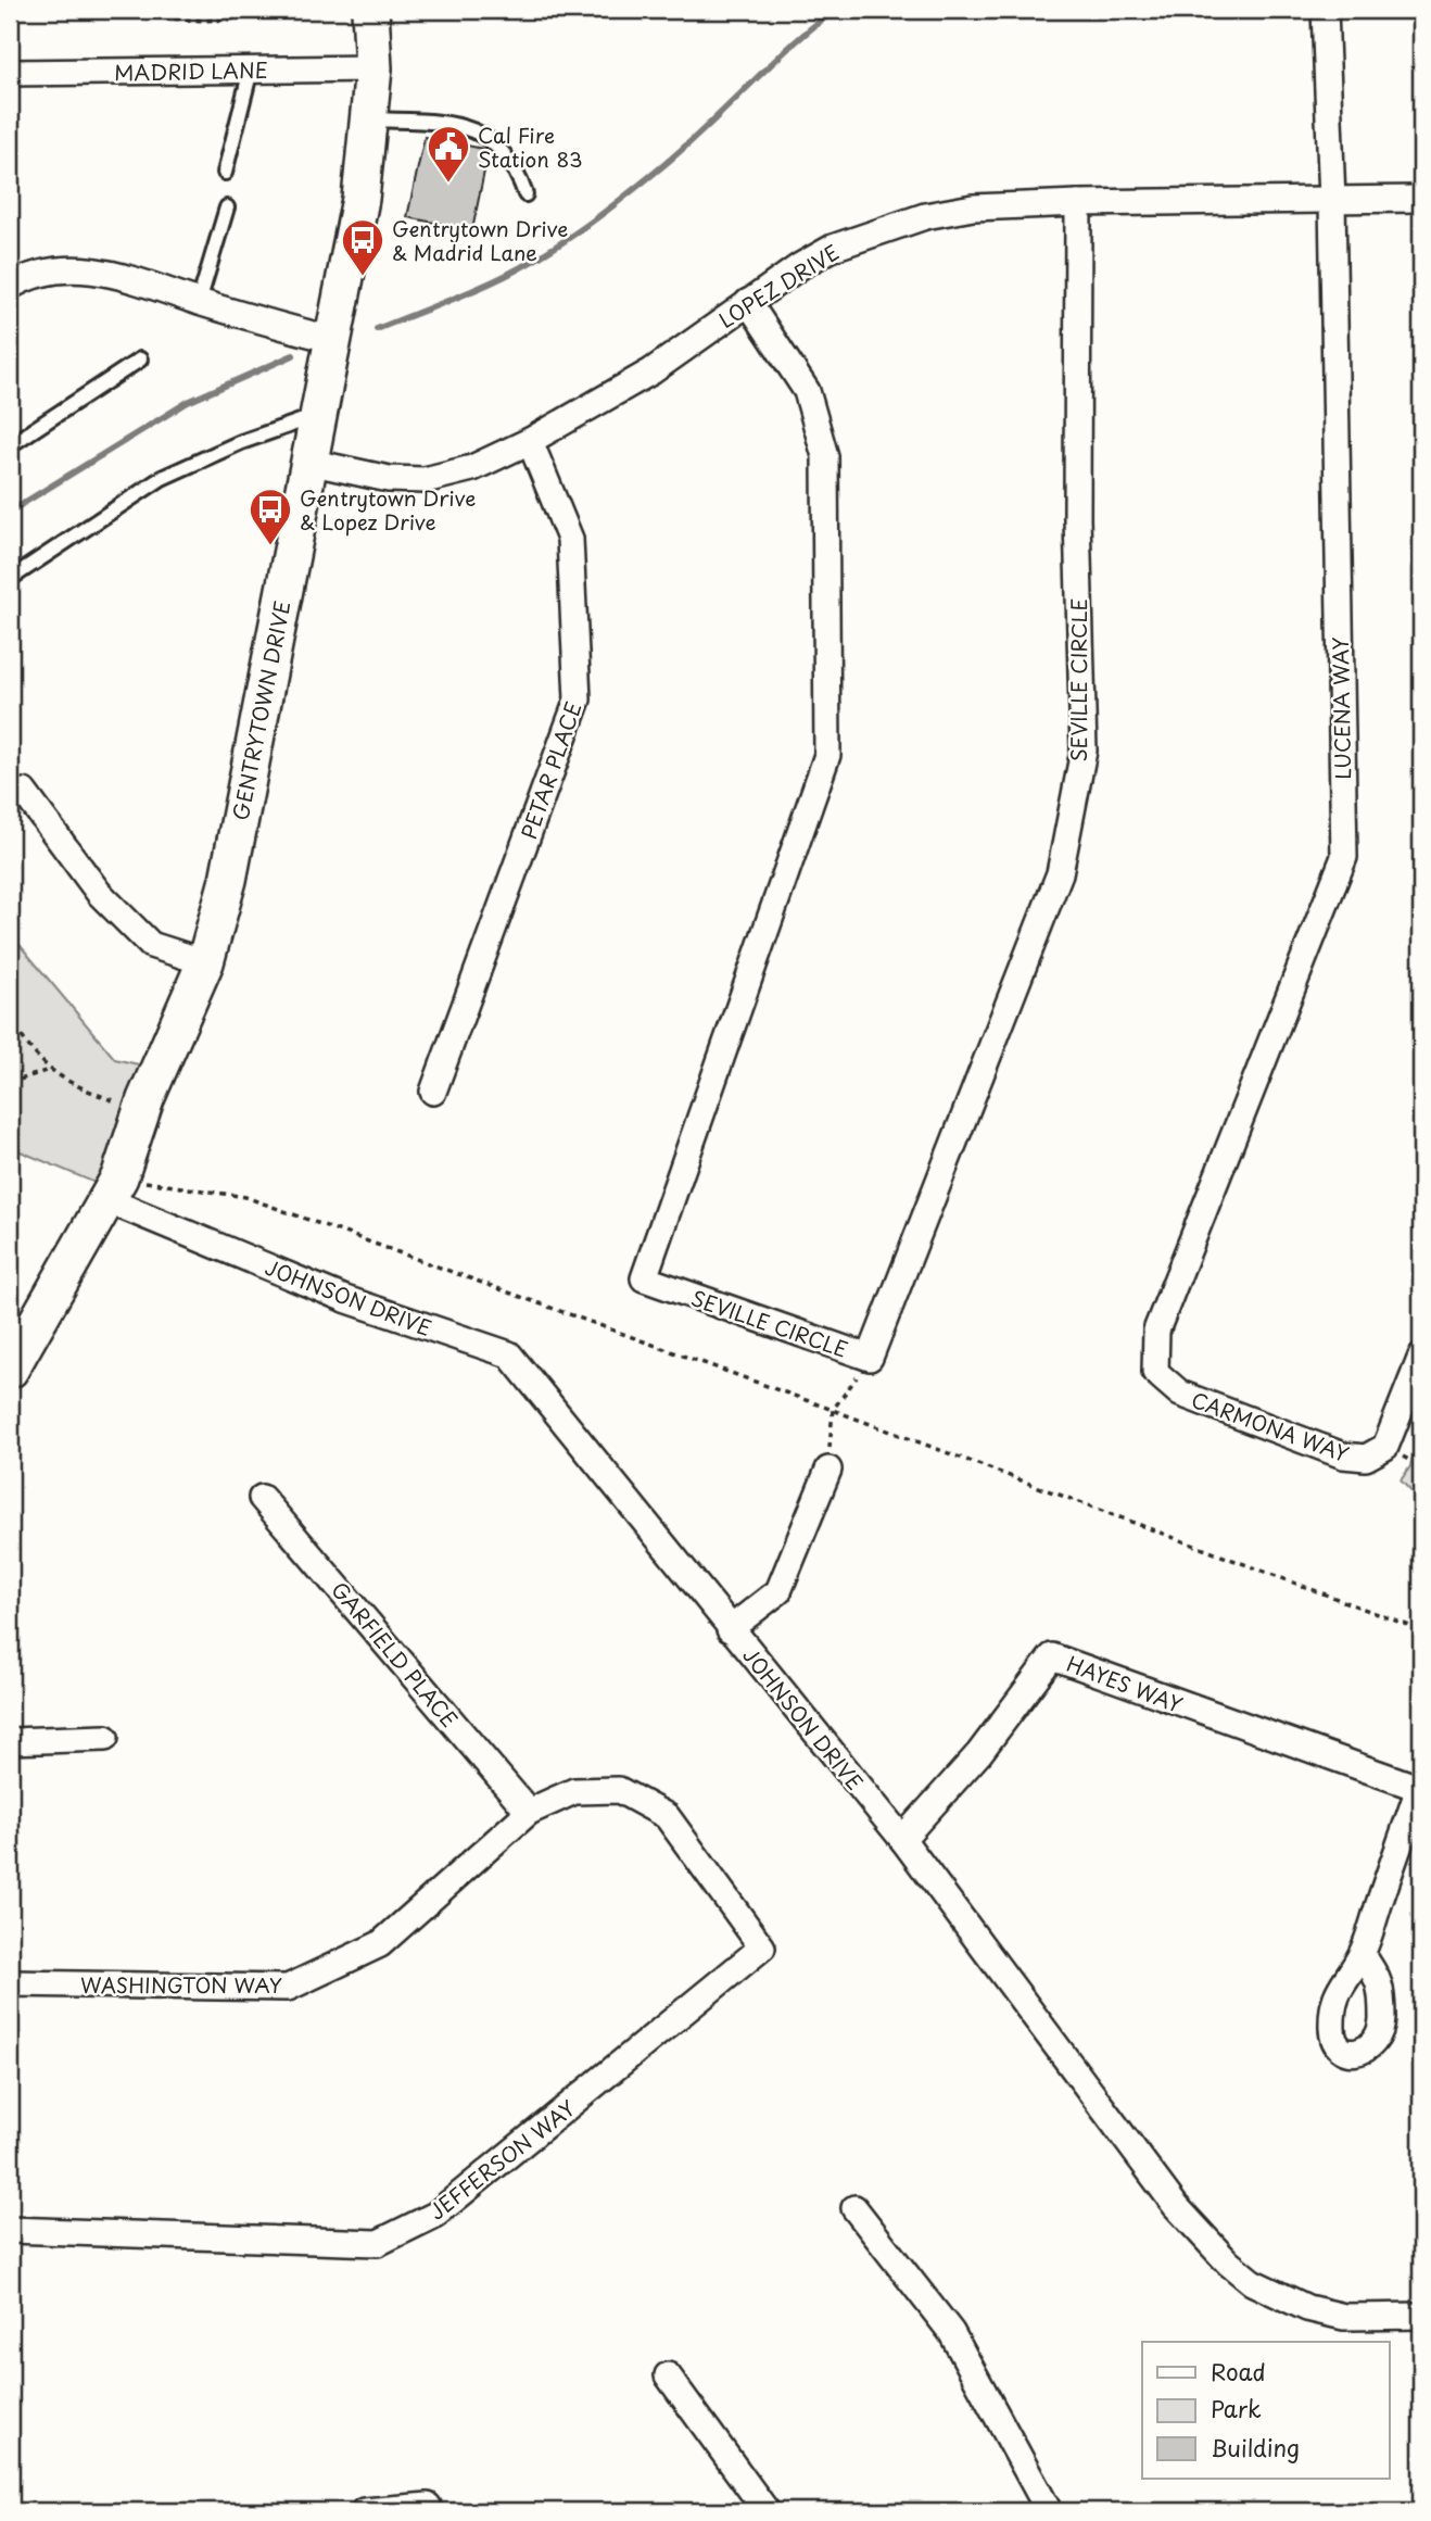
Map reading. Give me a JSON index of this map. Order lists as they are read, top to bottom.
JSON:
{
  "streets": {
    "street": [
      "MADRID LANE",
      "LOPEZ DRIVE",
      "SEVILLE CIRCLE",
      "LUCENA WAY",
      "GENTRYTOWN DRIVE",
      "PETAR PLACE",
      "JOHNSON DRIVE",
      "CARMONA WAY",
      "GARFIELD PLACE",
      "HAYES WAY",
      "WASHINGTON WAY",
      "JEFFERSON WAY"
    ]
  },
  "crossings": [
    ["MADRID LANE", "GENTRYTOWN DRIVE"],
    ["LOPEZ DRIVE", "SEVILLE CIRCLE"],
    ["LOPEZ DRIVE", "LUCENA WAY"],
    ["LOPEZ DRIVE", "GENTRYTOWN DRIVE"],
    ["LOPEZ DRIVE", "PETAR PLACE"],
    ["LUCENA WAY", "CARMONA WAY"],
    ["GENTRYTOWN DRIVE", "JOHNSON DRIVE"],
    ["JOHNSON DRIVE", "HAYES WAY"],
    ["GARFIELD PLACE", "WASHINGTON WAY"],
    ["WASHINGTON WAY", "JEFFERSON WAY"]
  ],
  "places": {
    "public building": ["Cal Fire Station 83"],
    "bus stop": ["Gentrytown Drive & Madrid Lane", "Gentrytown Drive & Lopez Drive"]
  },
  "legend": ["Road", "Park", "Building"]
}
